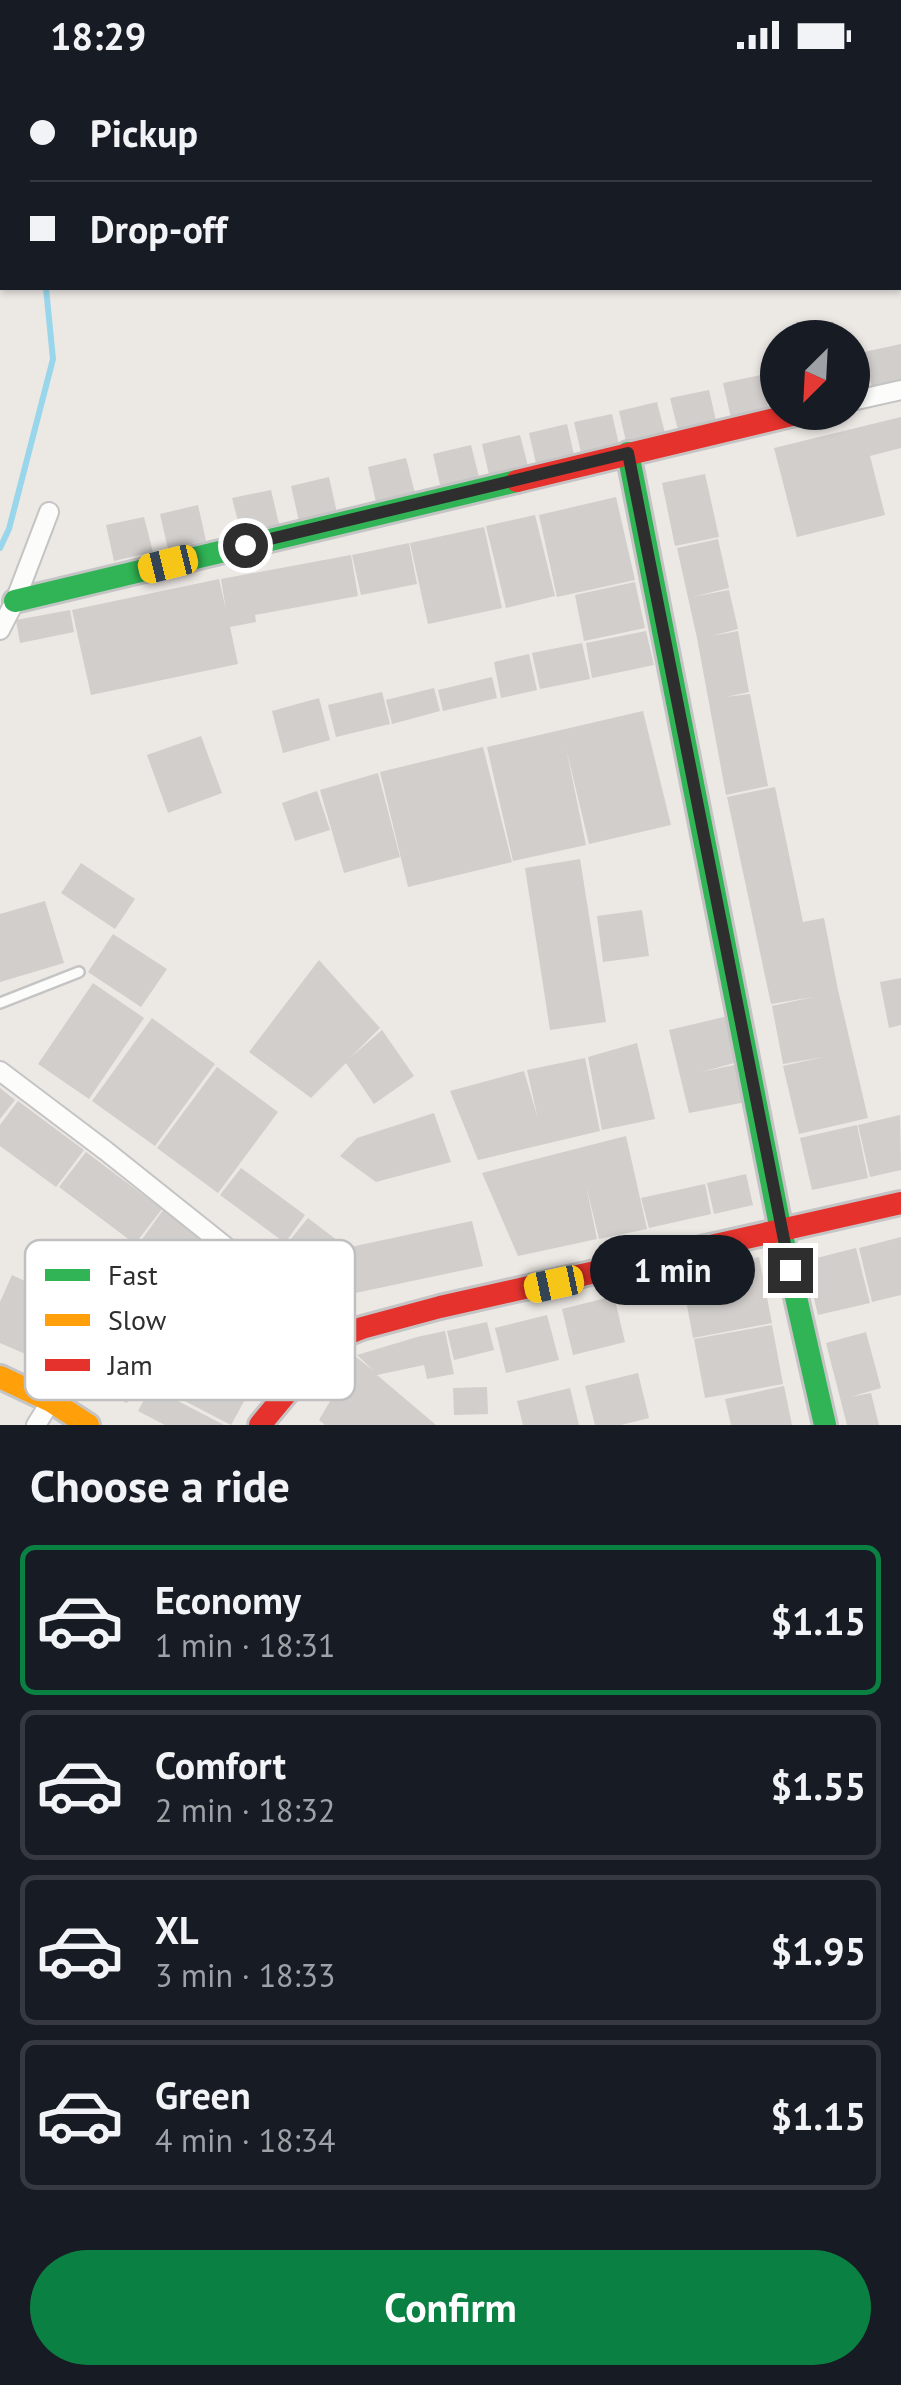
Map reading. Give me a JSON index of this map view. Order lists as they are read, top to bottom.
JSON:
{
  "legend": ["Fast", "Slow", "Jam"],
  "north": "bottom left",
  "page": {
    "status": "18:29",
    "banner": ["Pickup", "Drop-off"],
    "bubble": "1 min",
    "heading": "Choose a ride",
    "list": [
      {
        "name": "Economy",
        "note": "1 min · 18:31",
        "value": "$1.15"
      },
      {
        "name": "Comfort",
        "note": "2 min · 18:32",
        "value": "$1.55"
      },
      {
        "name": "XL",
        "note": "3 min · 18:33",
        "value": "$1.95"
      },
      {
        "name": "Green",
        "note": "4 min · 18:34",
        "value": "$1.15"
      }
    ],
    "buttons": "Confirm"
  }
}
